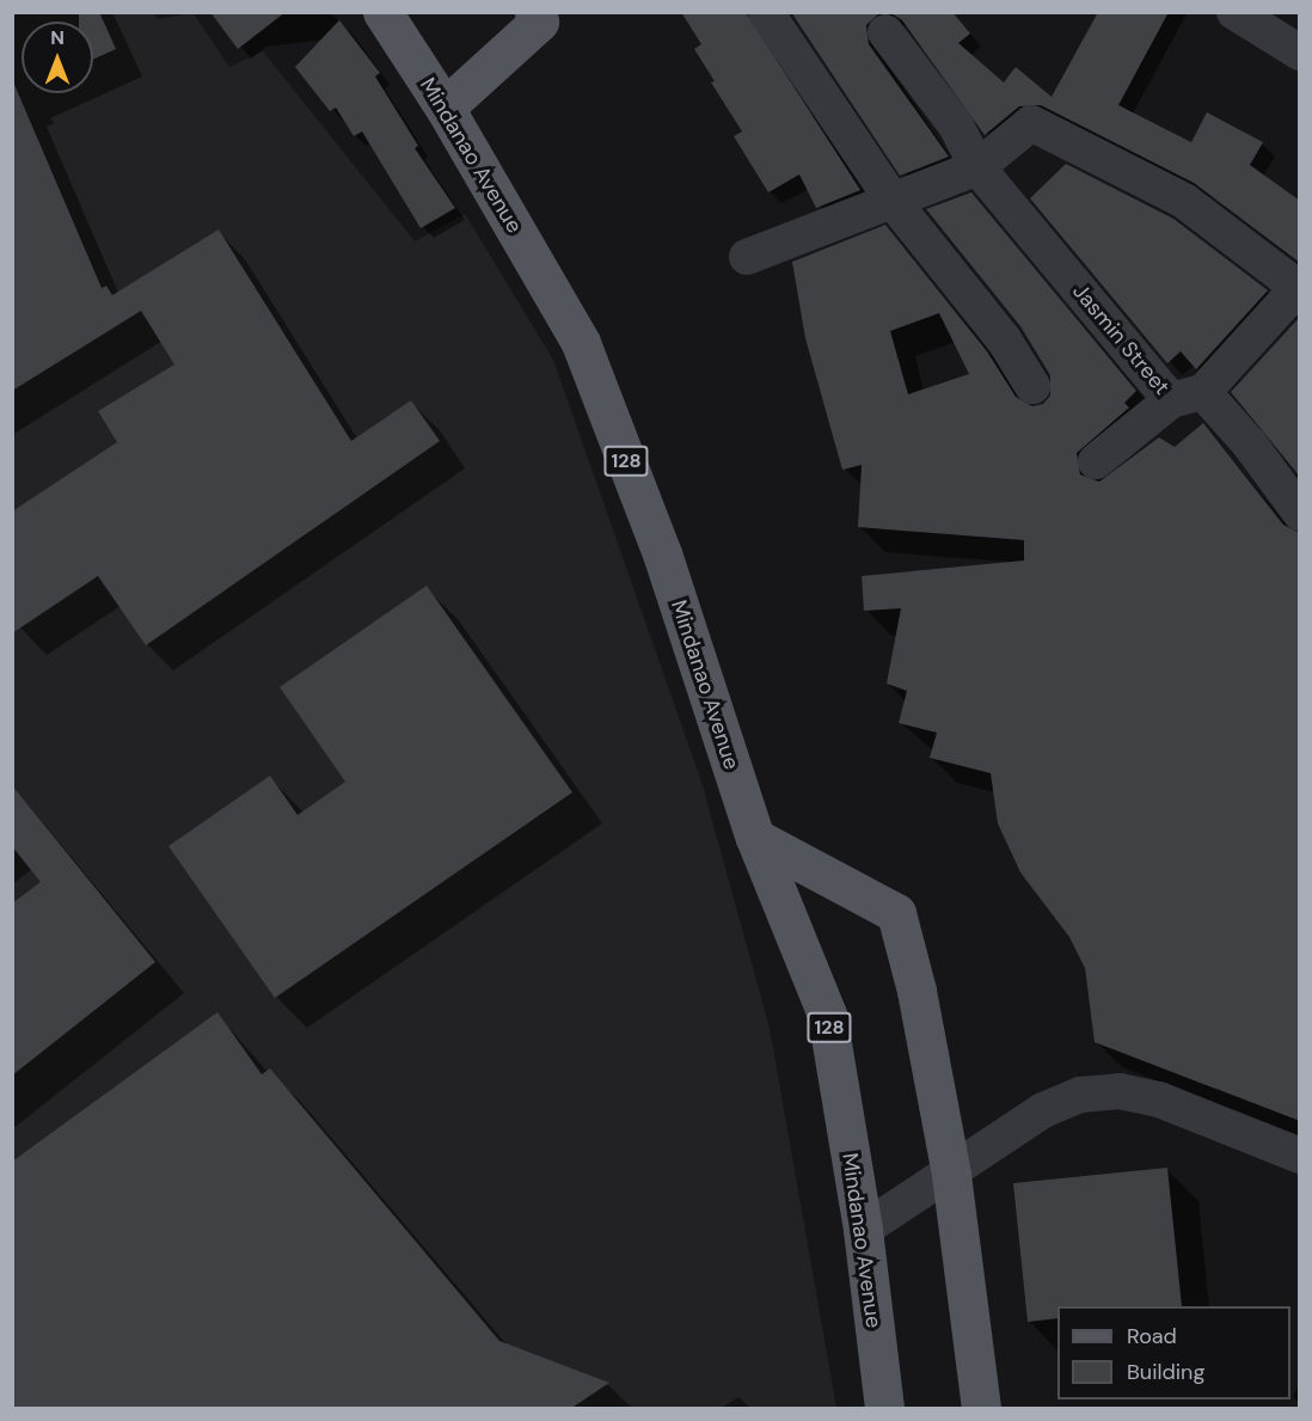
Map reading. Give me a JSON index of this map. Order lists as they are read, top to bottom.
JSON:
{
  "streets": {
    "main road": ["Mindanao Avenue", "128"],
    "street": ["Jasmin Street"]
  },
  "legend": ["Road", "Building"],
  "north": "top"
}
